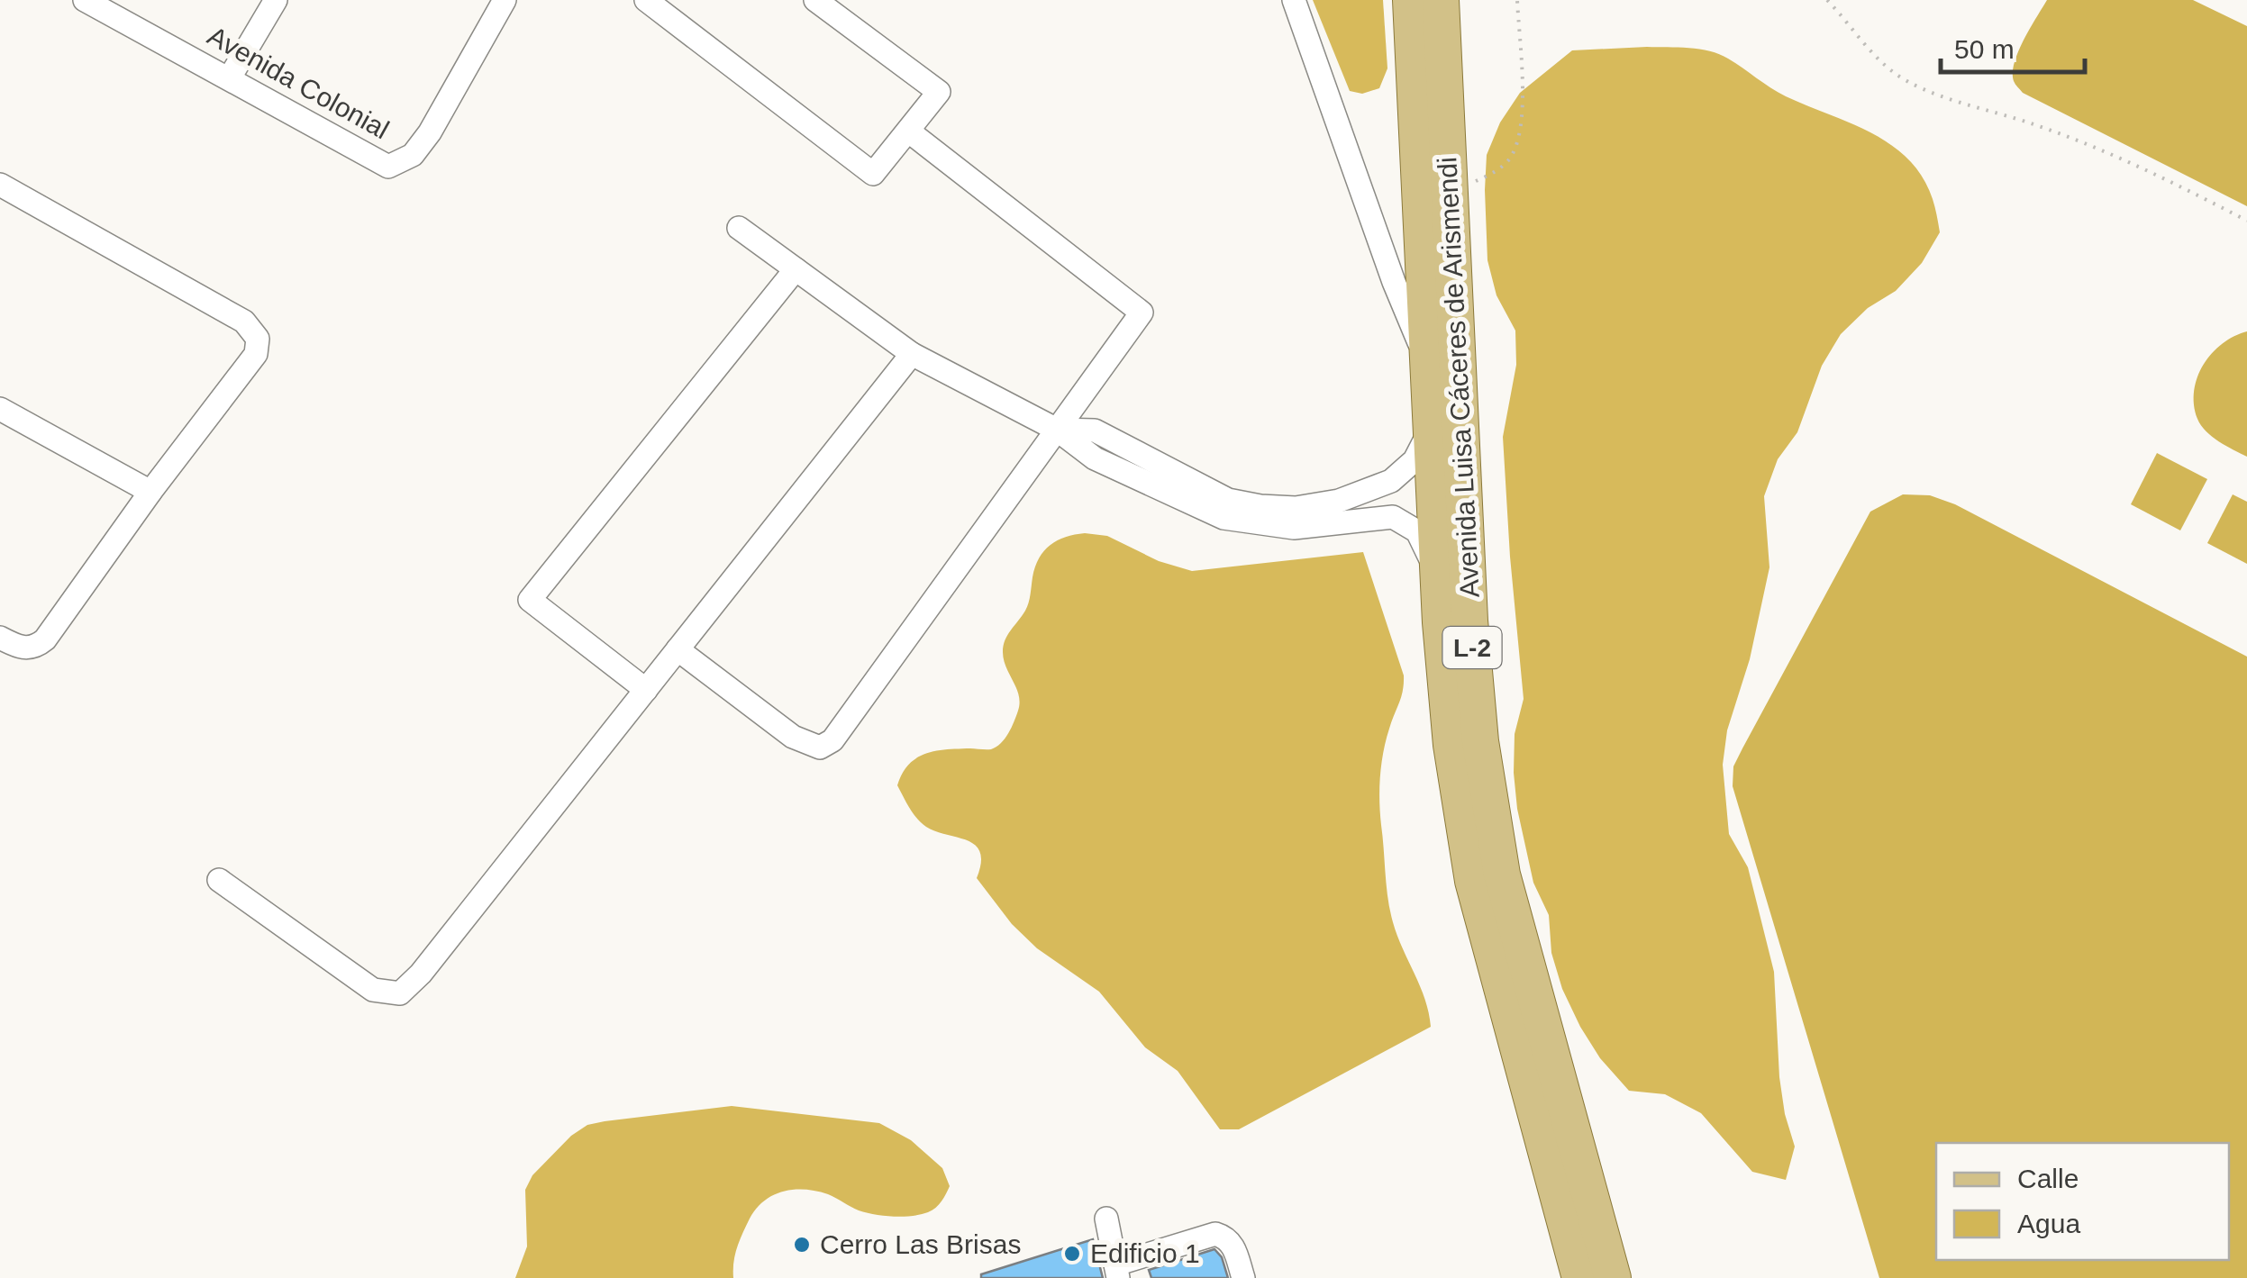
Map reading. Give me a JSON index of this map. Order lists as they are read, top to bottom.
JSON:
{
  "streets": {
    "main road": ["Avenida Luisa Cáceres de Arismendi", "L-2"],
    "street": ["Avenida Colonial"]
  },
  "crossings": [
    ["Avenida Luisa Cáceres de Arismendi", "L-2"]
  ],
  "places": ["Cerro Las Brisas", "Edificio 1"],
  "legend": ["Calle", "Agua"],
  "scale_bar": "50 m"
}
